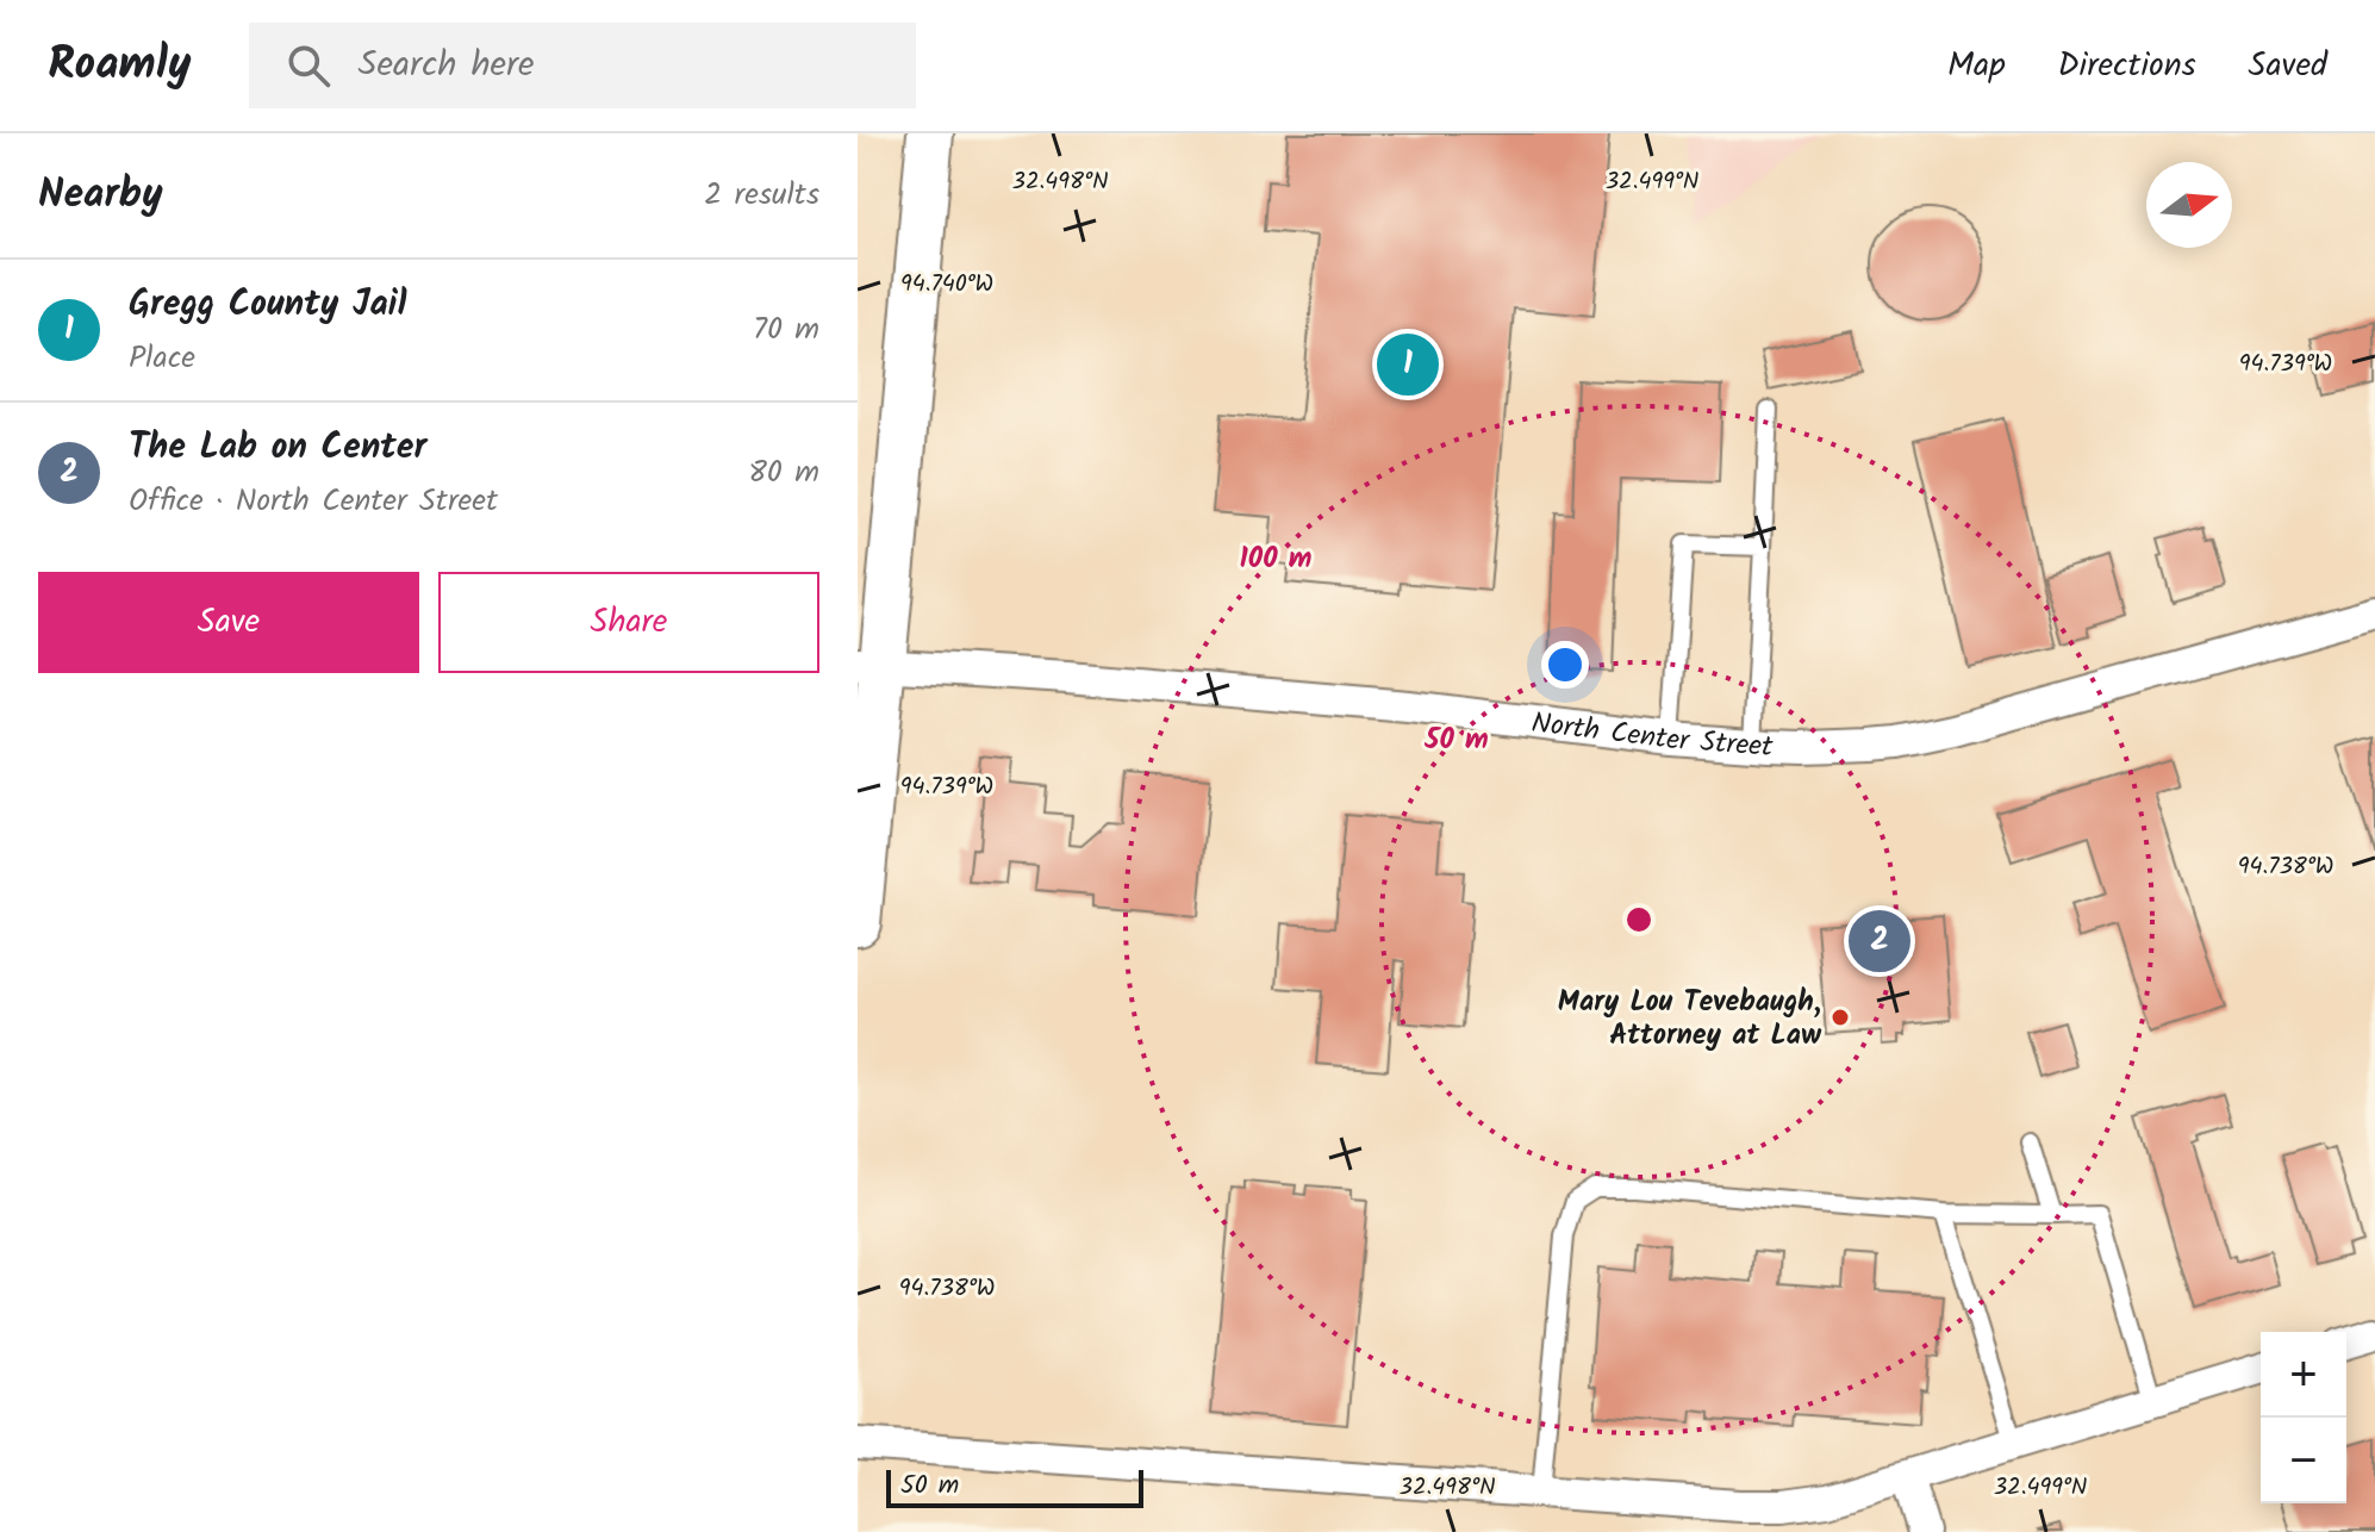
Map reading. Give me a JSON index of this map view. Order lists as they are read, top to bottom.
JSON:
{
  "streets": {
    "street": ["North Center Street"]
  },
  "places": ["Mary Lou Tevebaugh, Attorney at Law"],
  "scale_bar": "50 m",
  "north": "right",
  "page": {
    "header": "Roamly",
    "search": "Search here",
    "nav": ["Map", "Directions", "Saved"],
    "heading": ["Nearby", "2 results"],
    "list": [
      {
        "mark": "1",
        "name": "Gregg County Jail",
        "note": "Place",
        "value": "70 m"
      },
      {
        "mark": "2",
        "name": "The Lab on Center",
        "note": "Office · North Center Street",
        "value": "80 m"
      }
    ],
    "pins": ["1", "2"],
    "buttons": ["Save", "Share"],
    "map_buttons": ["+", "−"],
    "scale": "50 m"
  },
  "coordinates": [
    "32.498°N",
    "32.499°N",
    "94.740°W",
    "94.739°W",
    "94.738°W"
  ],
  "rings": ["100 m", "50 m"]
}
